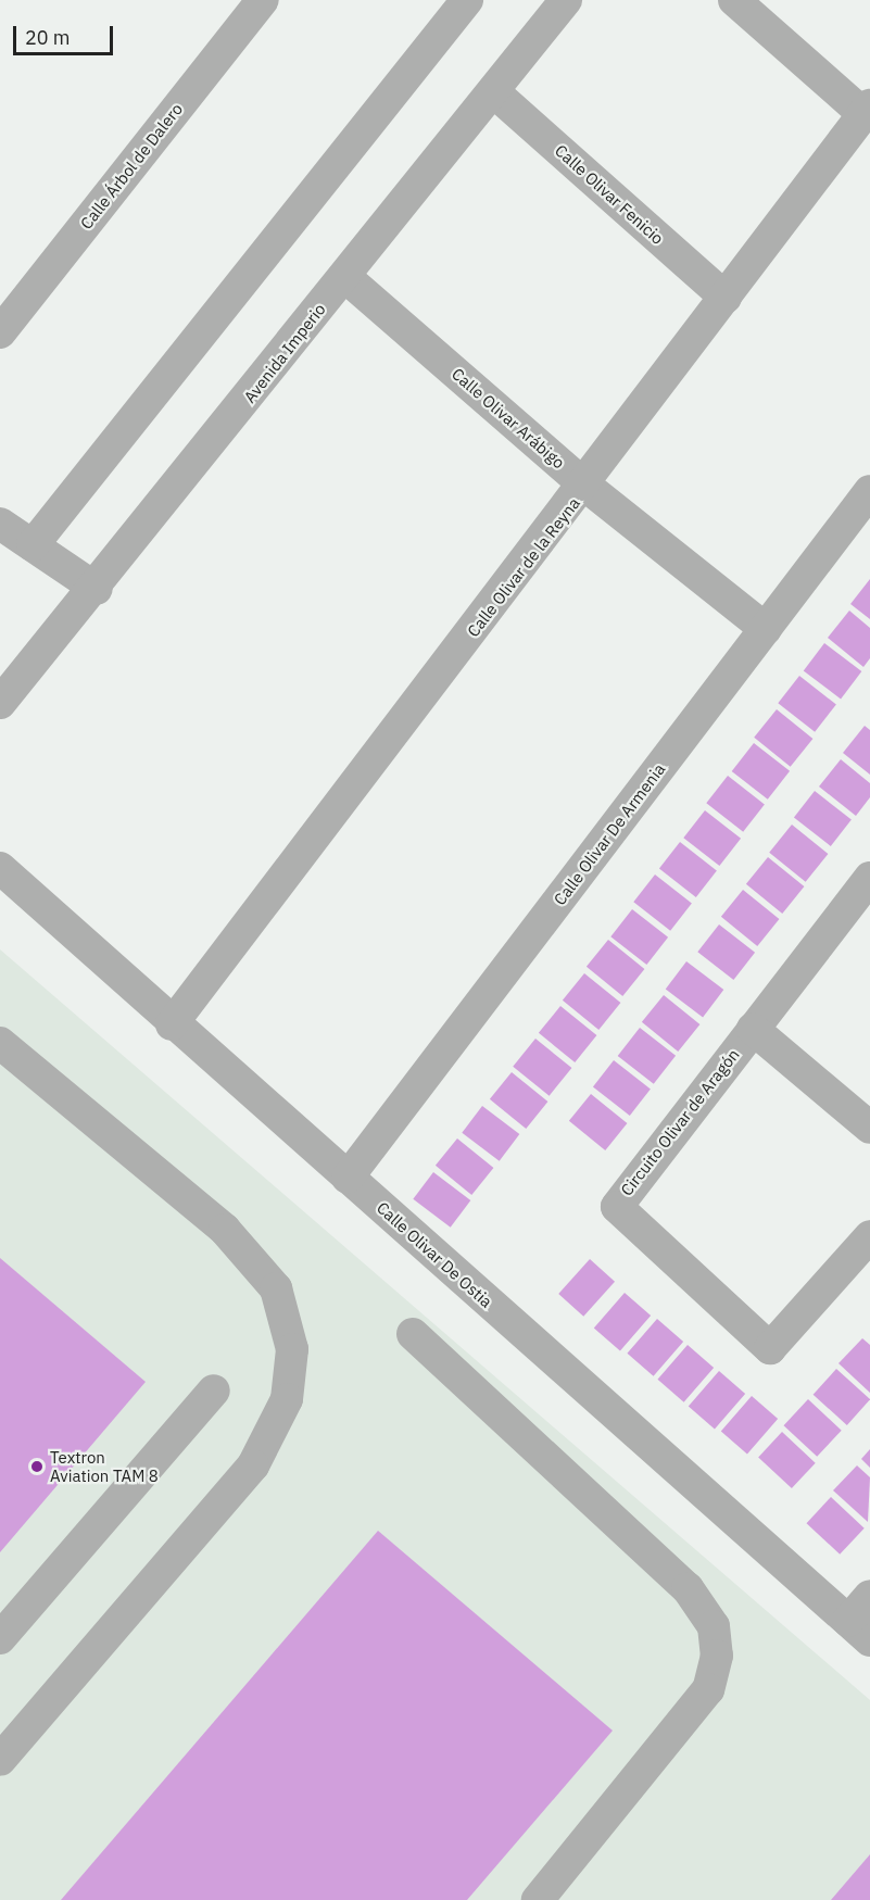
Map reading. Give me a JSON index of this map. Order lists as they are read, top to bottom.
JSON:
{
  "streets": {
    "street": [
      "Calle Árbol de Dalero",
      "Calle Olivar Fenicio",
      "Avenida Imperio",
      "Calle Olivar Arábigo",
      "Calle Olivar de la Reyna",
      "Calle Olivar De Armenia",
      "Circuito Olivar de Aragón",
      "Calle Olivar De Ostia"
    ]
  },
  "crossings": [
    ["Calle Olivar Fenicio", "Avenida Imperio"],
    ["Calle Olivar Fenicio", "Calle Olivar de la Reyna"],
    ["Avenida Imperio", "Calle Olivar Arábigo"],
    ["Calle Olivar Arábigo", "Calle Olivar de la Reyna"],
    ["Calle Olivar Arábigo", "Calle Olivar De Armenia"],
    ["Calle Olivar de la Reyna", "Calle Olivar De Ostia"],
    ["Calle Olivar De Armenia", "Calle Olivar De Ostia"]
  ],
  "places": ["Textron Aviation TAM 8"],
  "scale_bar": "20 m"
}
